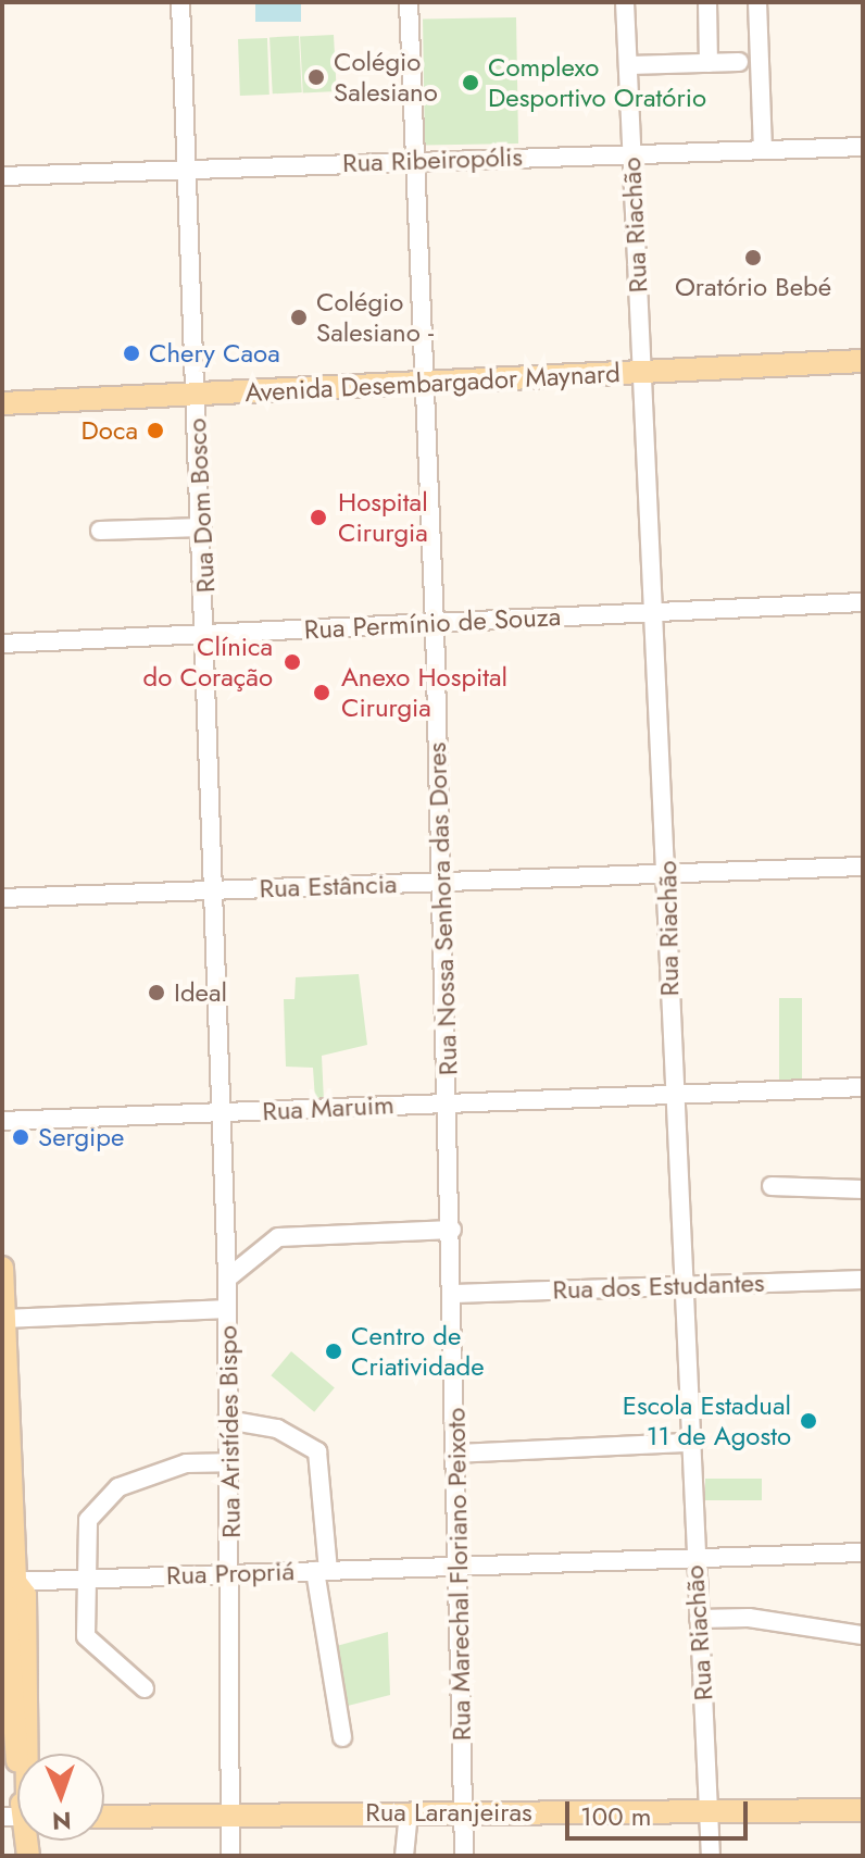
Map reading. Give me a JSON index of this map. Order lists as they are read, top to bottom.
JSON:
{
  "streets": {
    "main road": ["Avenida Desembargador Maynard", "Rua Laranjeiras"],
    "street": [
      "Rua Ribeiropólis",
      "Rua Riachão",
      "Rua Dom Bosco",
      "Rua Permínio de Souza",
      "Rua Estância",
      "Rua Nossa Senhora das Dores",
      "Rua Maruim",
      "Rua dos Estudantes",
      "Rua Aristídes Bispo",
      "Rua Propriá",
      "Rua Marechal Floriano Peixoto"
    ]
  },
  "crossings": [
    ["Rua Ribeiropólis", "Rua Riachão"],
    ["Rua Ribeiropólis", "Rua Dom Bosco"],
    ["Rua Ribeiropólis", "Rua Nossa Senhora das Dores"],
    ["Rua Riachão", "Avenida Desembargador Maynard"],
    ["Rua Riachão", "Rua Permínio de Souza"],
    ["Rua Riachão", "Rua Estância"],
    ["Rua Riachão", "Rua Maruim"],
    ["Rua Riachão", "Rua dos Estudantes"],
    ["Rua Riachão", "Rua Propriá"],
    ["Rua Riachão", "Rua Laranjeiras"],
    ["Avenida Desembargador Maynard", "Rua Dom Bosco"],
    ["Avenida Desembargador Maynard", "Rua Nossa Senhora das Dores"],
    ["Rua Dom Bosco", "Rua Permínio de Souza"],
    ["Rua Dom Bosco", "Rua Estância"],
    ["Rua Dom Bosco", "Rua Maruim"],
    ["Rua Dom Bosco", "Rua Aristídes Bispo"],
    ["Rua Permínio de Souza", "Rua Nossa Senhora das Dores"],
    ["Rua Estância", "Rua Nossa Senhora das Dores"],
    ["Rua Nossa Senhora das Dores", "Rua Maruim"],
    ["Rua Nossa Senhora das Dores", "Rua dos Estudantes"],
    ["Rua Nossa Senhora das Dores", "Rua Marechal Floriano Peixoto"],
    ["Rua Maruim", "Rua Aristídes Bispo"],
    ["Rua dos Estudantes", "Rua Marechal Floriano Peixoto"],
    ["Rua Aristídes Bispo", "Rua Propriá"],
    ["Rua Aristídes Bispo", "Rua Laranjeiras"],
    ["Rua Propriá", "Rua Marechal Floriano Peixoto"],
    ["Rua Marechal Floriano Peixoto", "Rua Laranjeiras"]
  ],
  "places": [
    "Colégio Salesiano",
    "Complexo Desportivo Oratório",
    "Oratório Bebé",
    "Colégio Salesiano -",
    "Chery Caoa",
    "Doca",
    "Hospital Cirurgia",
    "Clínica do Coração",
    "Anexo Hospital Cirurgia",
    "Ideal",
    "Sergipe",
    "Centro de Criatividade",
    "Escola Estadual 11 de Agosto"
  ],
  "scale_bar": "100 m",
  "north": "bottom"
}
